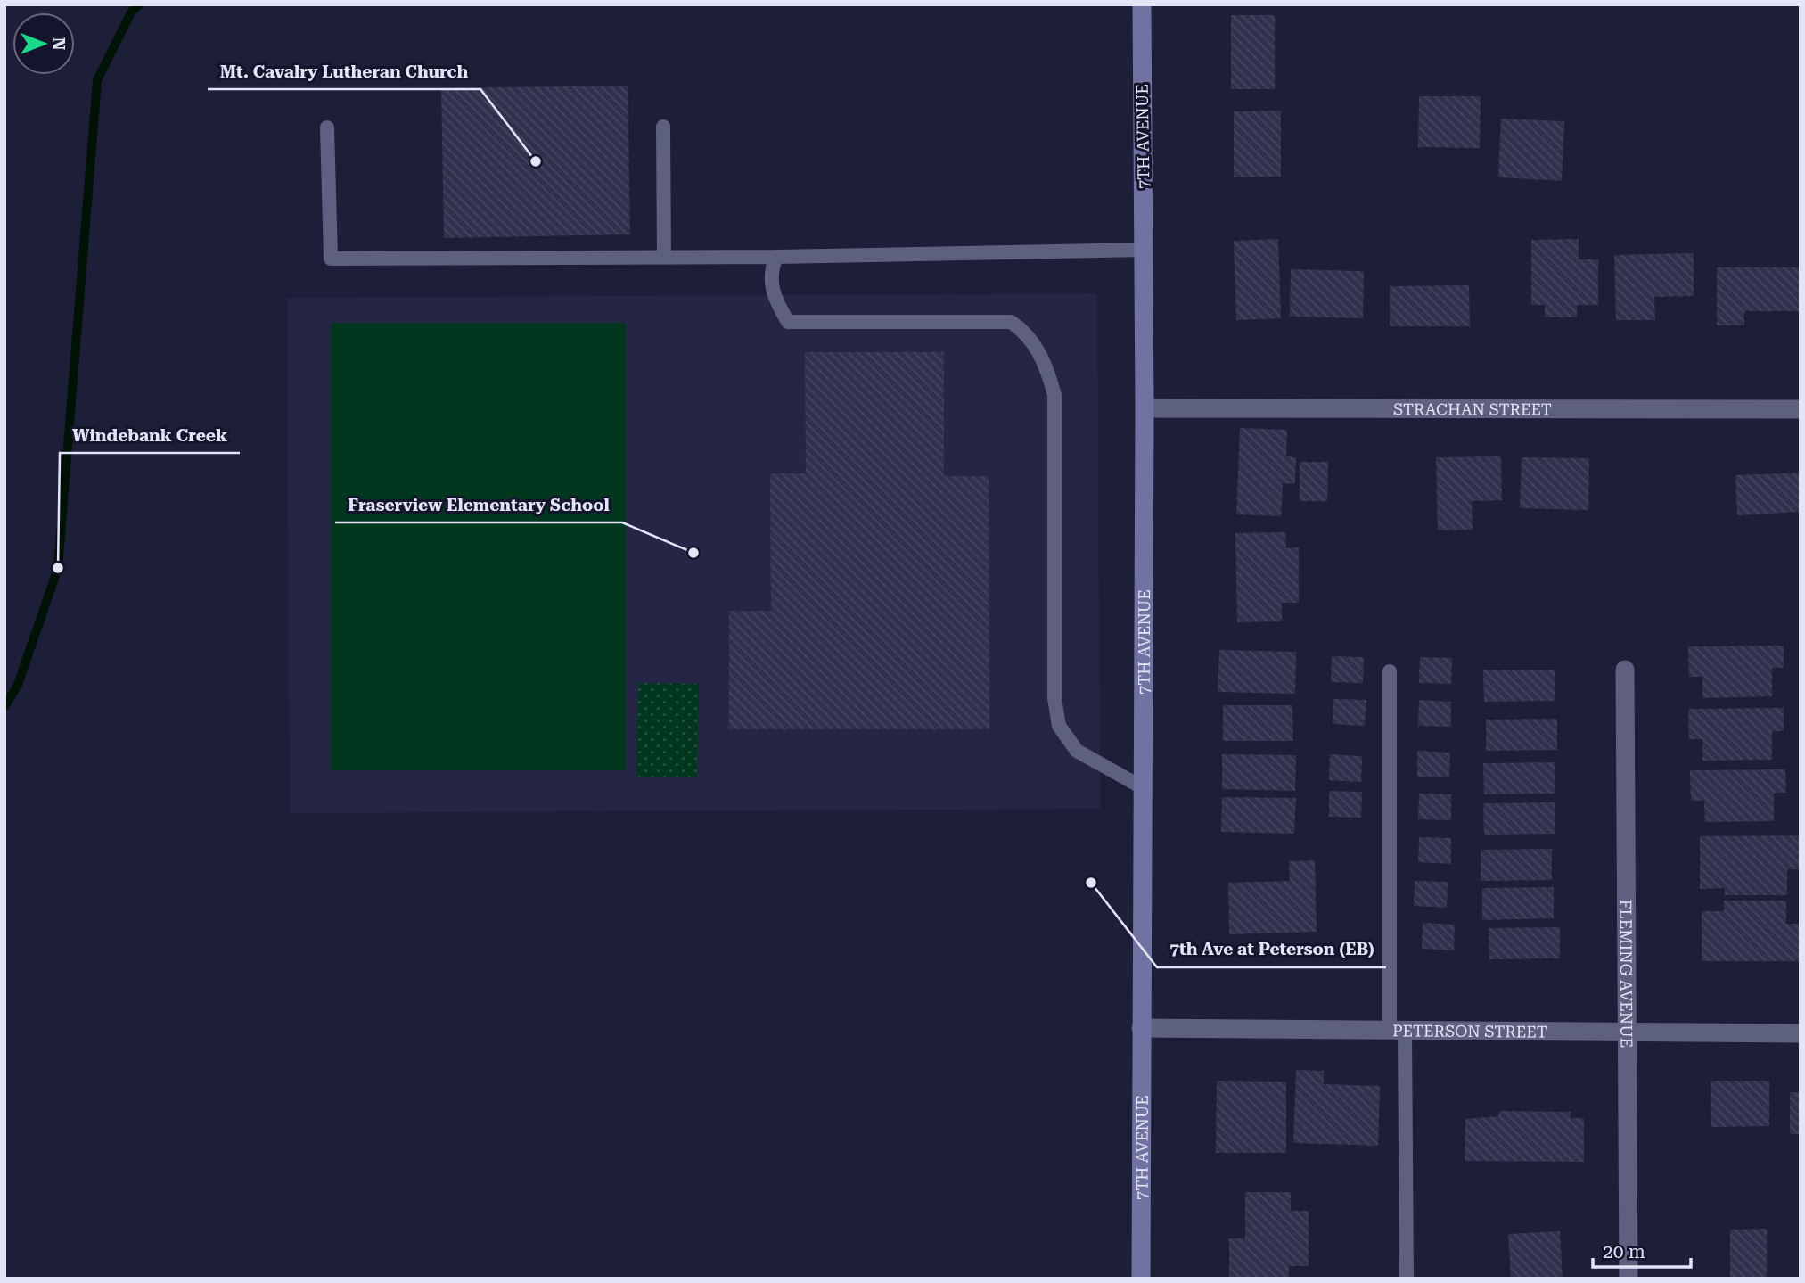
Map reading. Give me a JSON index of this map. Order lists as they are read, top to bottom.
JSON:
{
  "streets": {
    "street": [
      "7TH AVENUE",
      "STRACHAN STREET",
      "FLEMING AVENUE",
      "PETERSON STREET"
    ]
  },
  "crossings": [
    ["7TH AVENUE", "STRACHAN STREET"],
    ["7TH AVENUE", "PETERSON STREET"],
    ["FLEMING AVENUE", "PETERSON STREET"]
  ],
  "places": [
    "Mt. Cavalry Lutheran Church",
    "Fraserview Elementary School",
    "Windebank Creek",
    "7th Ave at Peterson (EB)"
  ],
  "scale_bar": "20 m",
  "north": "right"
}
